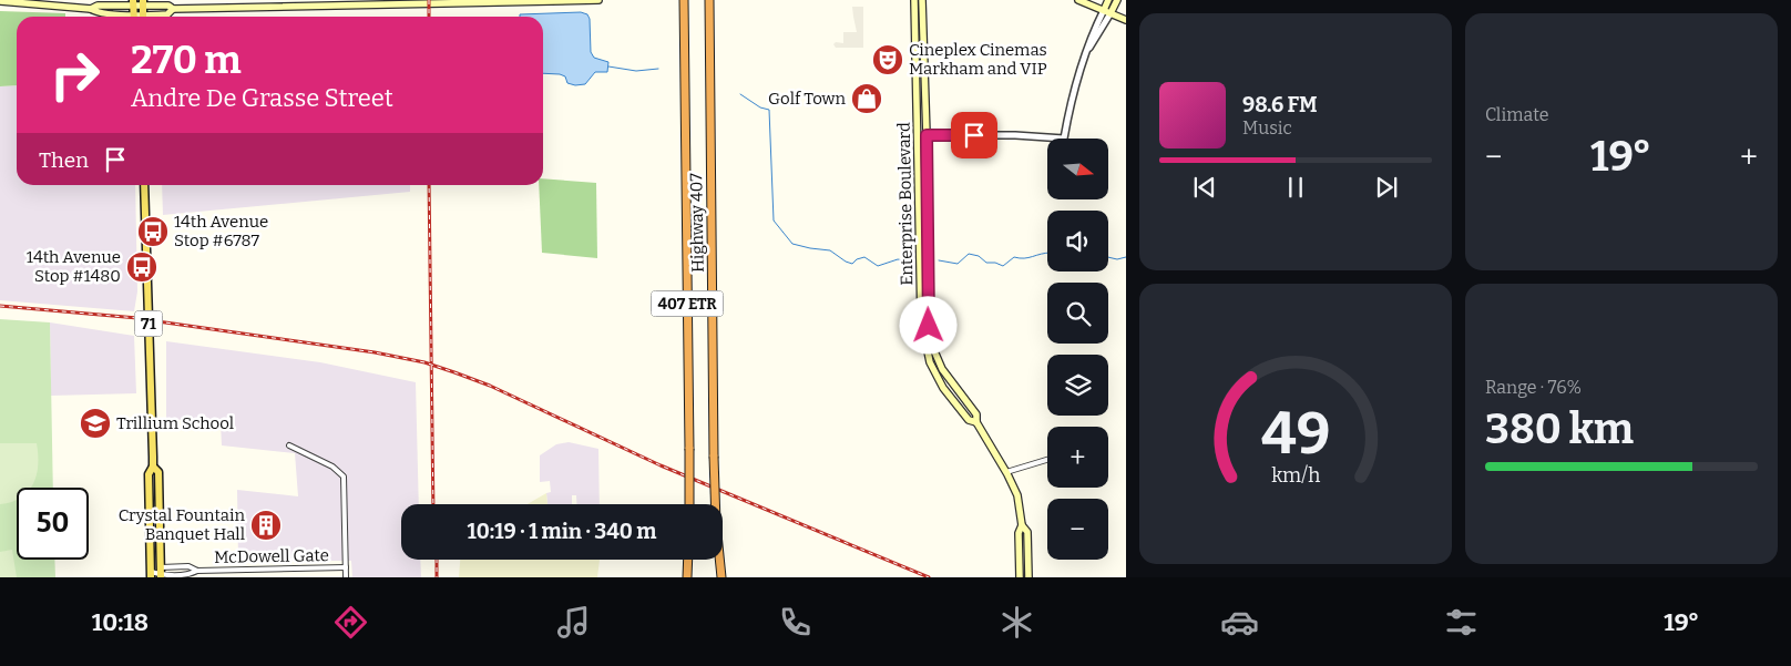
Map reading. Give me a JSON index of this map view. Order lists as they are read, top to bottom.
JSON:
{
  "streets": {
    "highway": ["Highway 407", "407 ETR"],
    "main road": ["Enterprise Boulevard", "71"],
    "street": ["McDowell Gate"]
  },
  "crossings": [
    ["71", "McDowell Gate"]
  ],
  "places": {
    "theatre": ["Cineplex Cinemas Markham and VIP"],
    "shop": ["Golf Town"],
    "bus stop": ["14th Avenue Stop #6787", "14th Avenue Stop #1480"],
    "school or university": ["Trillium School"],
    "building": ["Crystal Fountain Banquet Hall"]
  },
  "north": "right",
  "page": {
    "tile": [
      "Climate",
      ["Range · 76%", "380 km"]
    ],
    "turn": ["270 m", "Andre De Grasse Street"],
    "song": ["98.6 FM", "Music"],
    "then": "Then",
    "heat": ["−", "19°", "+"],
    "map_buttons": ["+", "−"],
    "limit": "50",
    "trip": "10:19 · 1 min · 340 m",
    "tabs": ["10:18", "19°"],
    "gauge": ["49", "km/h"]
  }
}
